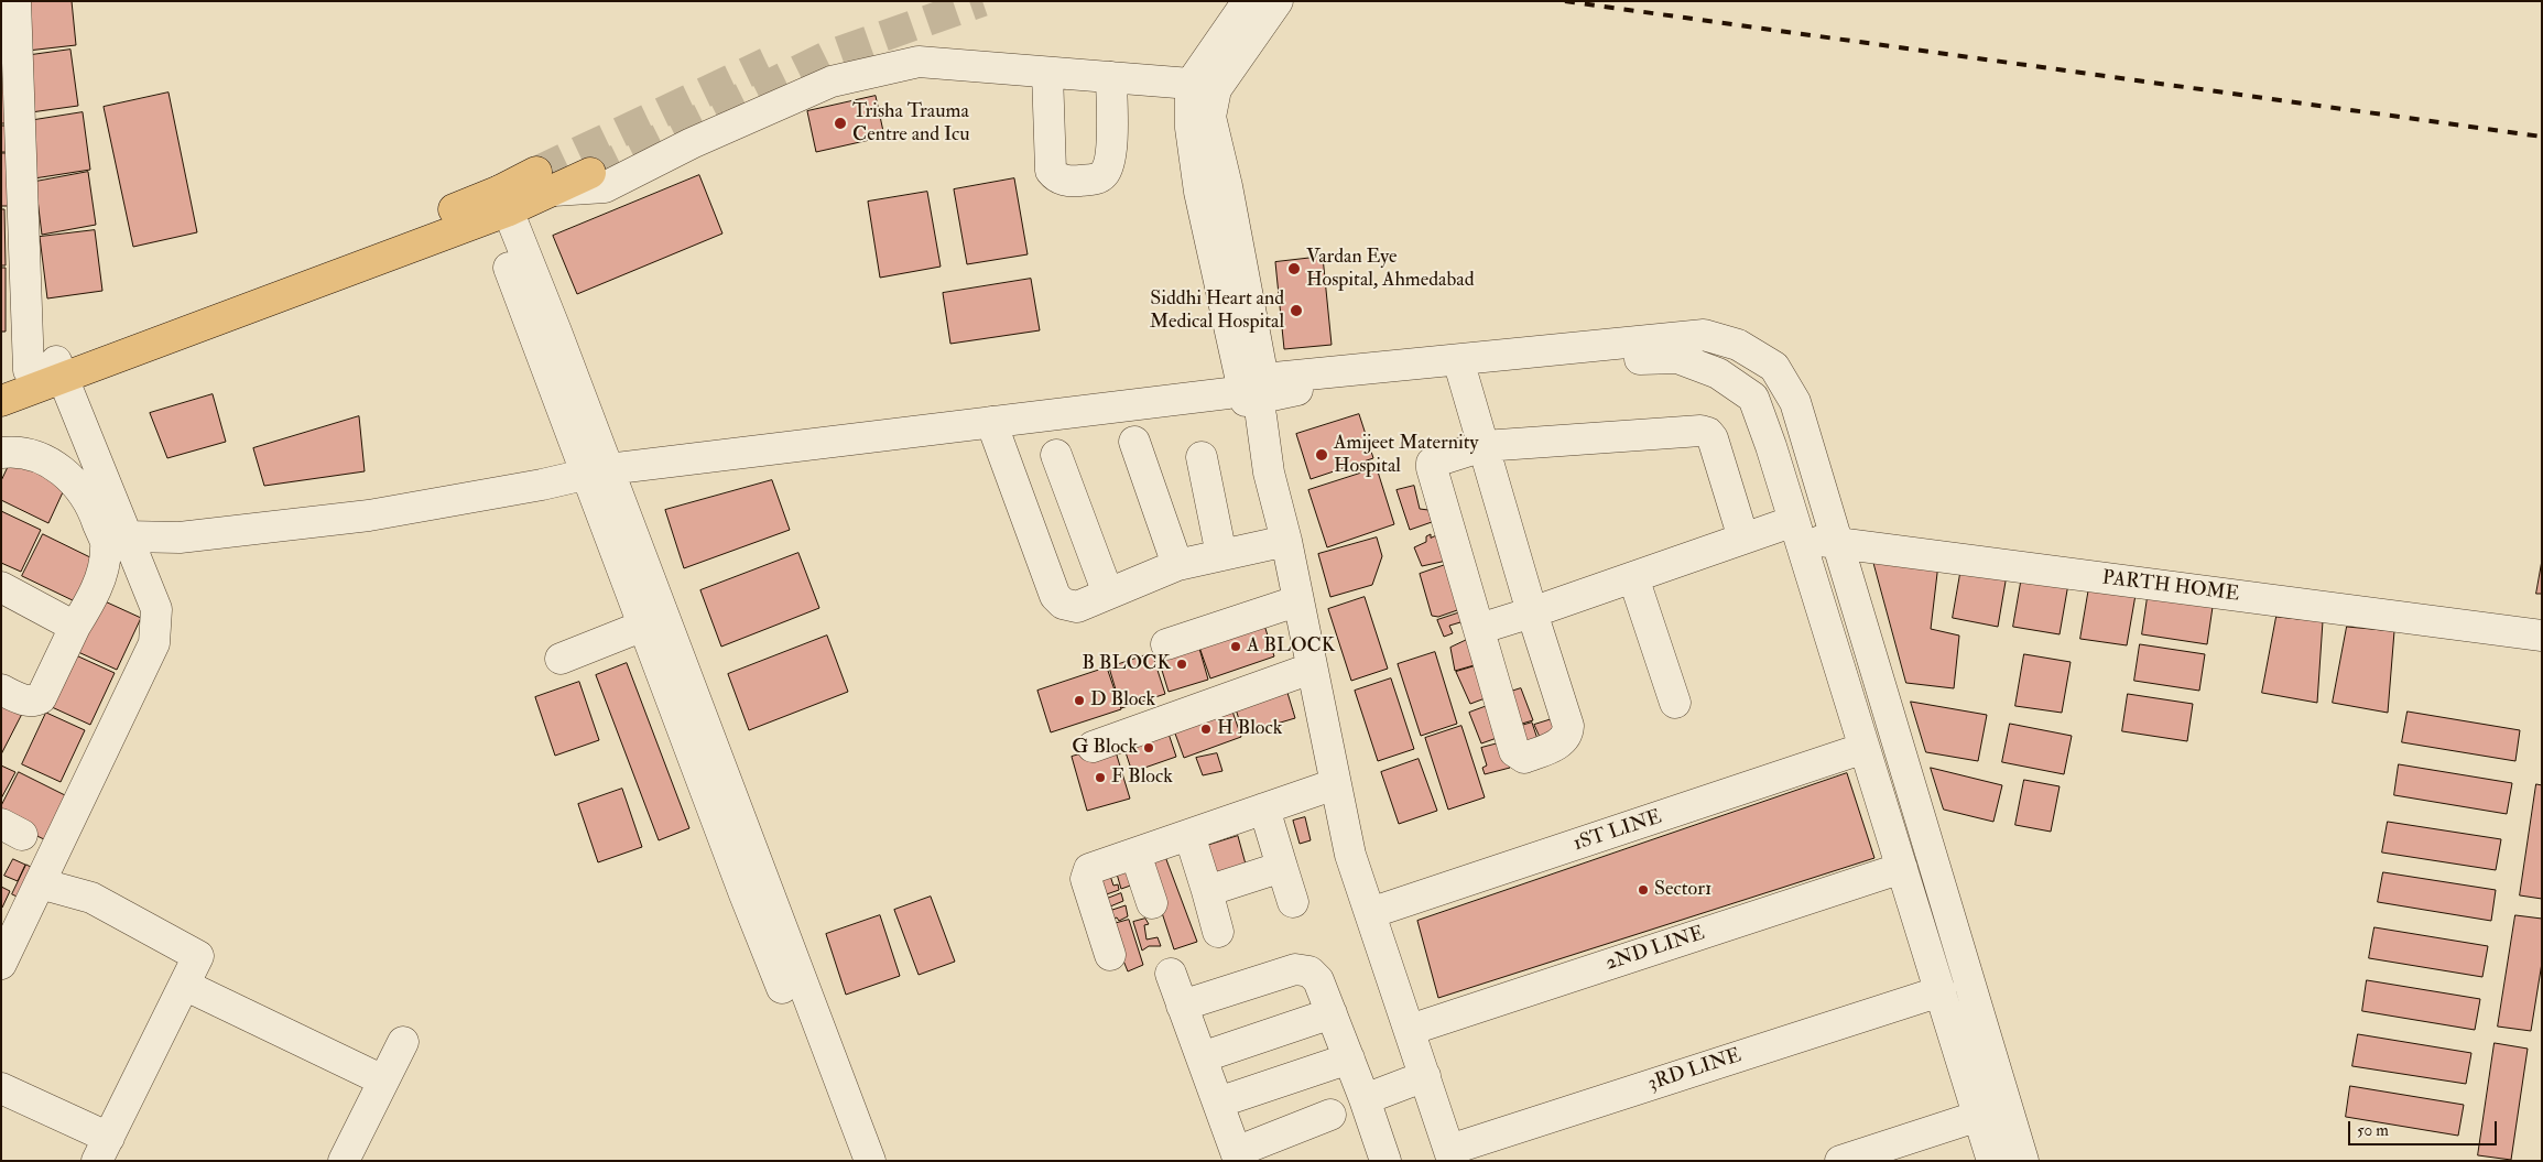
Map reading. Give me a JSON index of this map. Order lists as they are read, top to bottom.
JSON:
{
  "streets": {
    "street": [
      "PARTH HOME",
      "1ST LINE",
      "2ND LINE",
      "3RD LINE"
    ]
  },
  "places": [
    "Trisha Trauma Centre and Icu",
    "Vardan Eye Hospital, Ahmedabad",
    "Siddhi Heart and Medical Hospital",
    "Amijeet Maternity Hospital",
    "A BLOCK",
    "B BLOCK",
    "D Block",
    "H Block",
    "G Block",
    "F Block",
    "Sector1"
  ],
  "scale_bar": "50 m"
}
